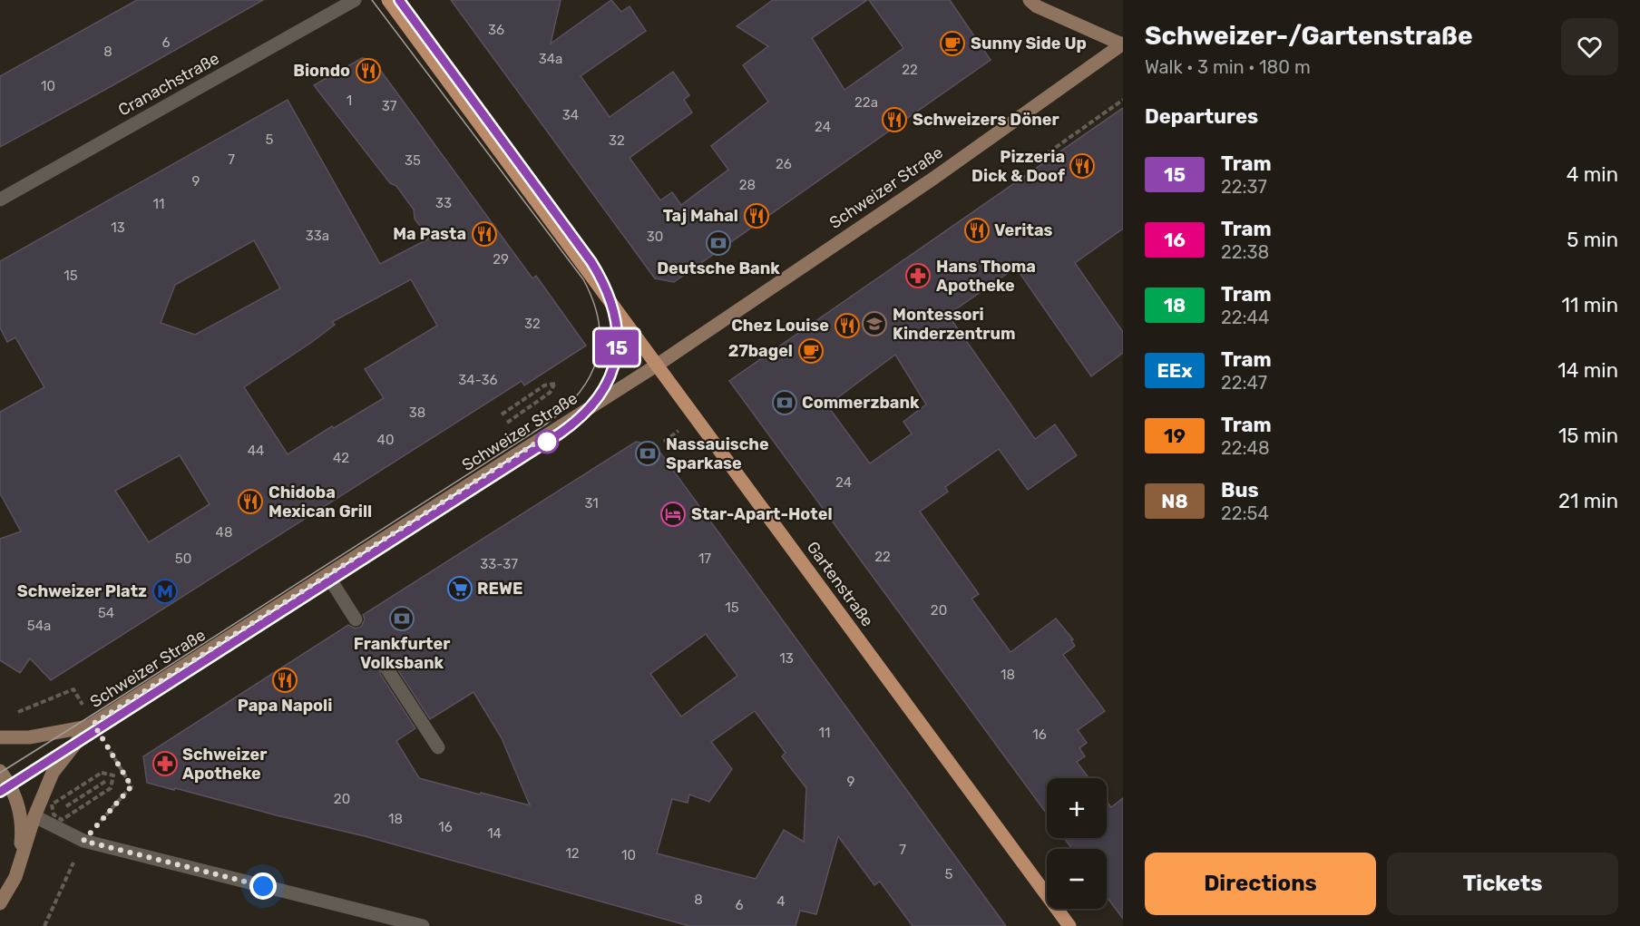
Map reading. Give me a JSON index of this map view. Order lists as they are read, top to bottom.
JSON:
{
  "streets": {
    "main road": ["Gartenstraße"],
    "street": ["Cranachstraße", "Schweizer Straße"]
  },
  "crossings": [
    ["Schweizer Straße", "Gartenstraße"]
  ],
  "places": {
    "cafe": ["Sunny Side Up", "27bagel"],
    "restaurant": [
      "Biondo",
      "Schweizers Döner",
      "Pizzeria Dick & Doof",
      "Taj Mahal",
      "Veritas",
      "Ma Pasta",
      "Chez Louise",
      "Chidoba Mexican Grill",
      "Papa Napoli"
    ],
    "bank": [
      "Deutsche Bank",
      "Commerzbank",
      "Nassauische Sparkase",
      "Frankfurter Volksbank"
    ],
    "pharmacy": ["Hans Thoma Apotheke", "Schweizer Apotheke"],
    "school or university": ["Montessori Kinderzentrum"],
    "hotel": ["Star-Apart-Hotel"],
    "supermarket": ["REWE"],
    "metro station": ["Schweizer Platz"]
  },
  "lines": ["tram line 15"],
  "house_numbers": [
    "36",
    "6",
    "8",
    "34a",
    "22",
    "10",
    "1",
    "22a",
    "37",
    "34",
    "24",
    "5",
    "32",
    "7",
    "35",
    "26",
    "9",
    "28",
    "33",
    "11",
    "13",
    "33a",
    "30",
    "29",
    "15",
    "32",
    "34-36",
    "38",
    "40",
    "44",
    "42",
    "24",
    "31",
    "48",
    "22",
    "50",
    "17",
    "33-37",
    "15",
    "20",
    "54",
    "54a",
    "13",
    "18",
    "11",
    "16",
    "9",
    "20",
    "18",
    "16",
    "14",
    "7",
    "12",
    "10",
    "5",
    "8",
    "4",
    "6"
  ],
  "page": {
    "on_map": "15",
    "heading": [
      ["Schweizer-/Gartenstraße", "Walk · 3 min · 180 m"],
      "Departures"
    ],
    "list": [
      {
        "mark": "15",
        "name": "Tram",
        "note": "22:37",
        "value": "4 min"
      },
      {
        "mark": "16",
        "name": "Tram",
        "note": "22:38",
        "value": "5 min"
      },
      {
        "mark": "18",
        "name": "Tram",
        "note": "22:44",
        "value": "11 min"
      },
      {
        "mark": "EEx",
        "name": "Tram",
        "note": "22:47",
        "value": "14 min"
      },
      {
        "mark": "19",
        "name": "Tram",
        "note": "22:48",
        "value": "15 min"
      },
      {
        "mark": "N8",
        "name": "Bus",
        "note": "22:54",
        "value": "21 min"
      }
    ],
    "map_buttons": ["+", "−"],
    "buttons": ["Directions", "Tickets"]
  }
}
